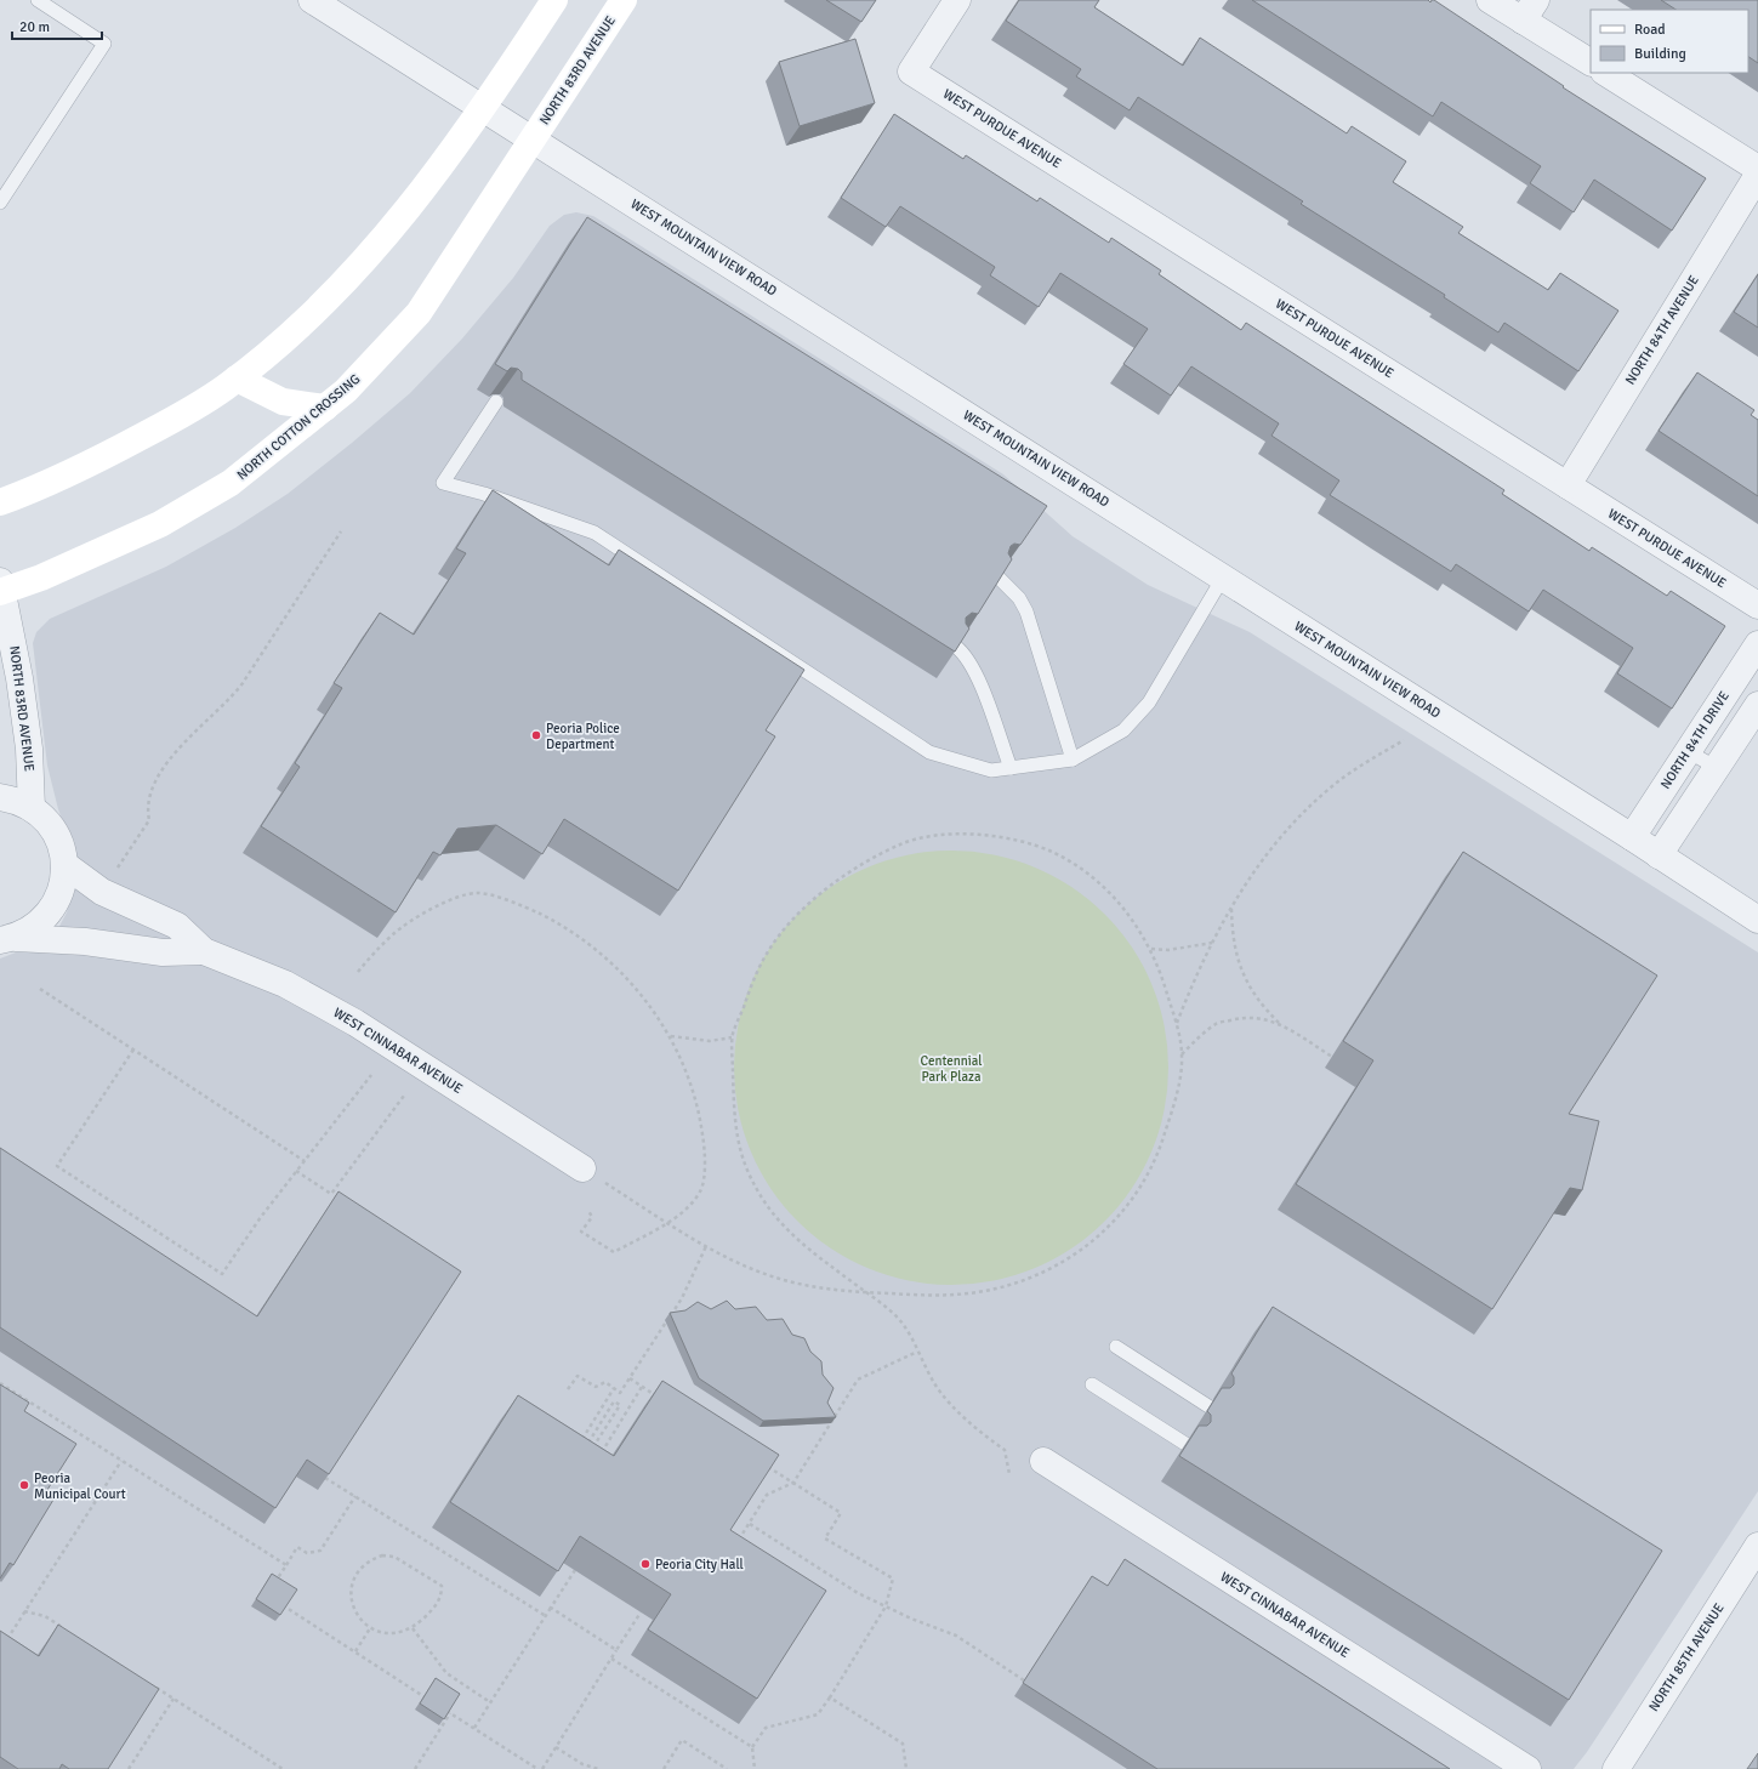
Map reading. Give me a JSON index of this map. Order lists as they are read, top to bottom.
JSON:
{
  "streets": {
    "main road": ["NORTH 83RD AVENUE", "NORTH COTTON CROSSING"],
    "street": [
      "WEST PURDUE AVENUE",
      "WEST MOUNTAIN VIEW ROAD",
      "NORTH 84TH AVENUE",
      "NORTH 84TH DRIVE",
      "WEST CINNABAR AVENUE",
      "NORTH 85TH AVENUE"
    ]
  },
  "crossings": [
    ["NORTH 83RD AVENUE", "WEST MOUNTAIN VIEW ROAD"],
    ["NORTH 83RD AVENUE", "NORTH COTTON CROSSING"],
    ["WEST PURDUE AVENUE", "NORTH 84TH AVENUE"],
    ["WEST MOUNTAIN VIEW ROAD", "NORTH COTTON CROSSING"],
    ["WEST MOUNTAIN VIEW ROAD", "NORTH 84TH DRIVE"]
  ],
  "parks": ["Centennial Park Plaza"],
  "places": ["Peoria Police Department", "Peoria Municipal Court", "Peoria City Hall"],
  "legend": ["Road", "Building"],
  "scale_bar": "20 m"
}
